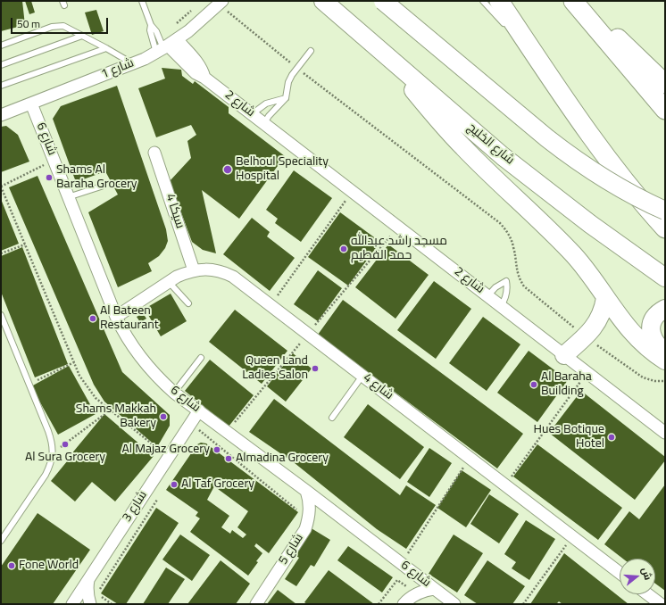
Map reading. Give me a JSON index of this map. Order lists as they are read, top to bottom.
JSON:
{
  "streets": {
    "main road": ["شارع الخليج"],
    "street": [
      "شارع 1",
      "شارع 2",
      "شارع 6",
      "4 سيكا",
      "شارع 4",
      "شارع 3",
      "شارع 5"
    ]
  },
  "crossings": [
    ["شارع 1", "شارع 2"],
    ["شارع 1", "شارع 6"],
    ["شارع 6", "شارع 4"],
    ["شارع 6", "شارع 3"],
    ["شارع 6", "شارع 5"],
    ["4 سيكا", "شارع 4"]
  ],
  "places": [
    "Belhoul Speciality Hospital",
    "Shams Al Baraha Grocery",
    "مسجد راشد عبدالله حمد الفطيم",
    "Al Bateen Restaurant",
    "Queen Land Ladies Salon",
    "Al Baraha Building",
    "Shams Makkah Bakery",
    "Hues Botique Hotel",
    "Al Sura Grocery",
    "Al Majaz Grocery",
    "Almadina Grocery",
    "Al Taf Grocery",
    "Fone World"
  ],
  "scale_bar": "50 m",
  "north": "right"
}
